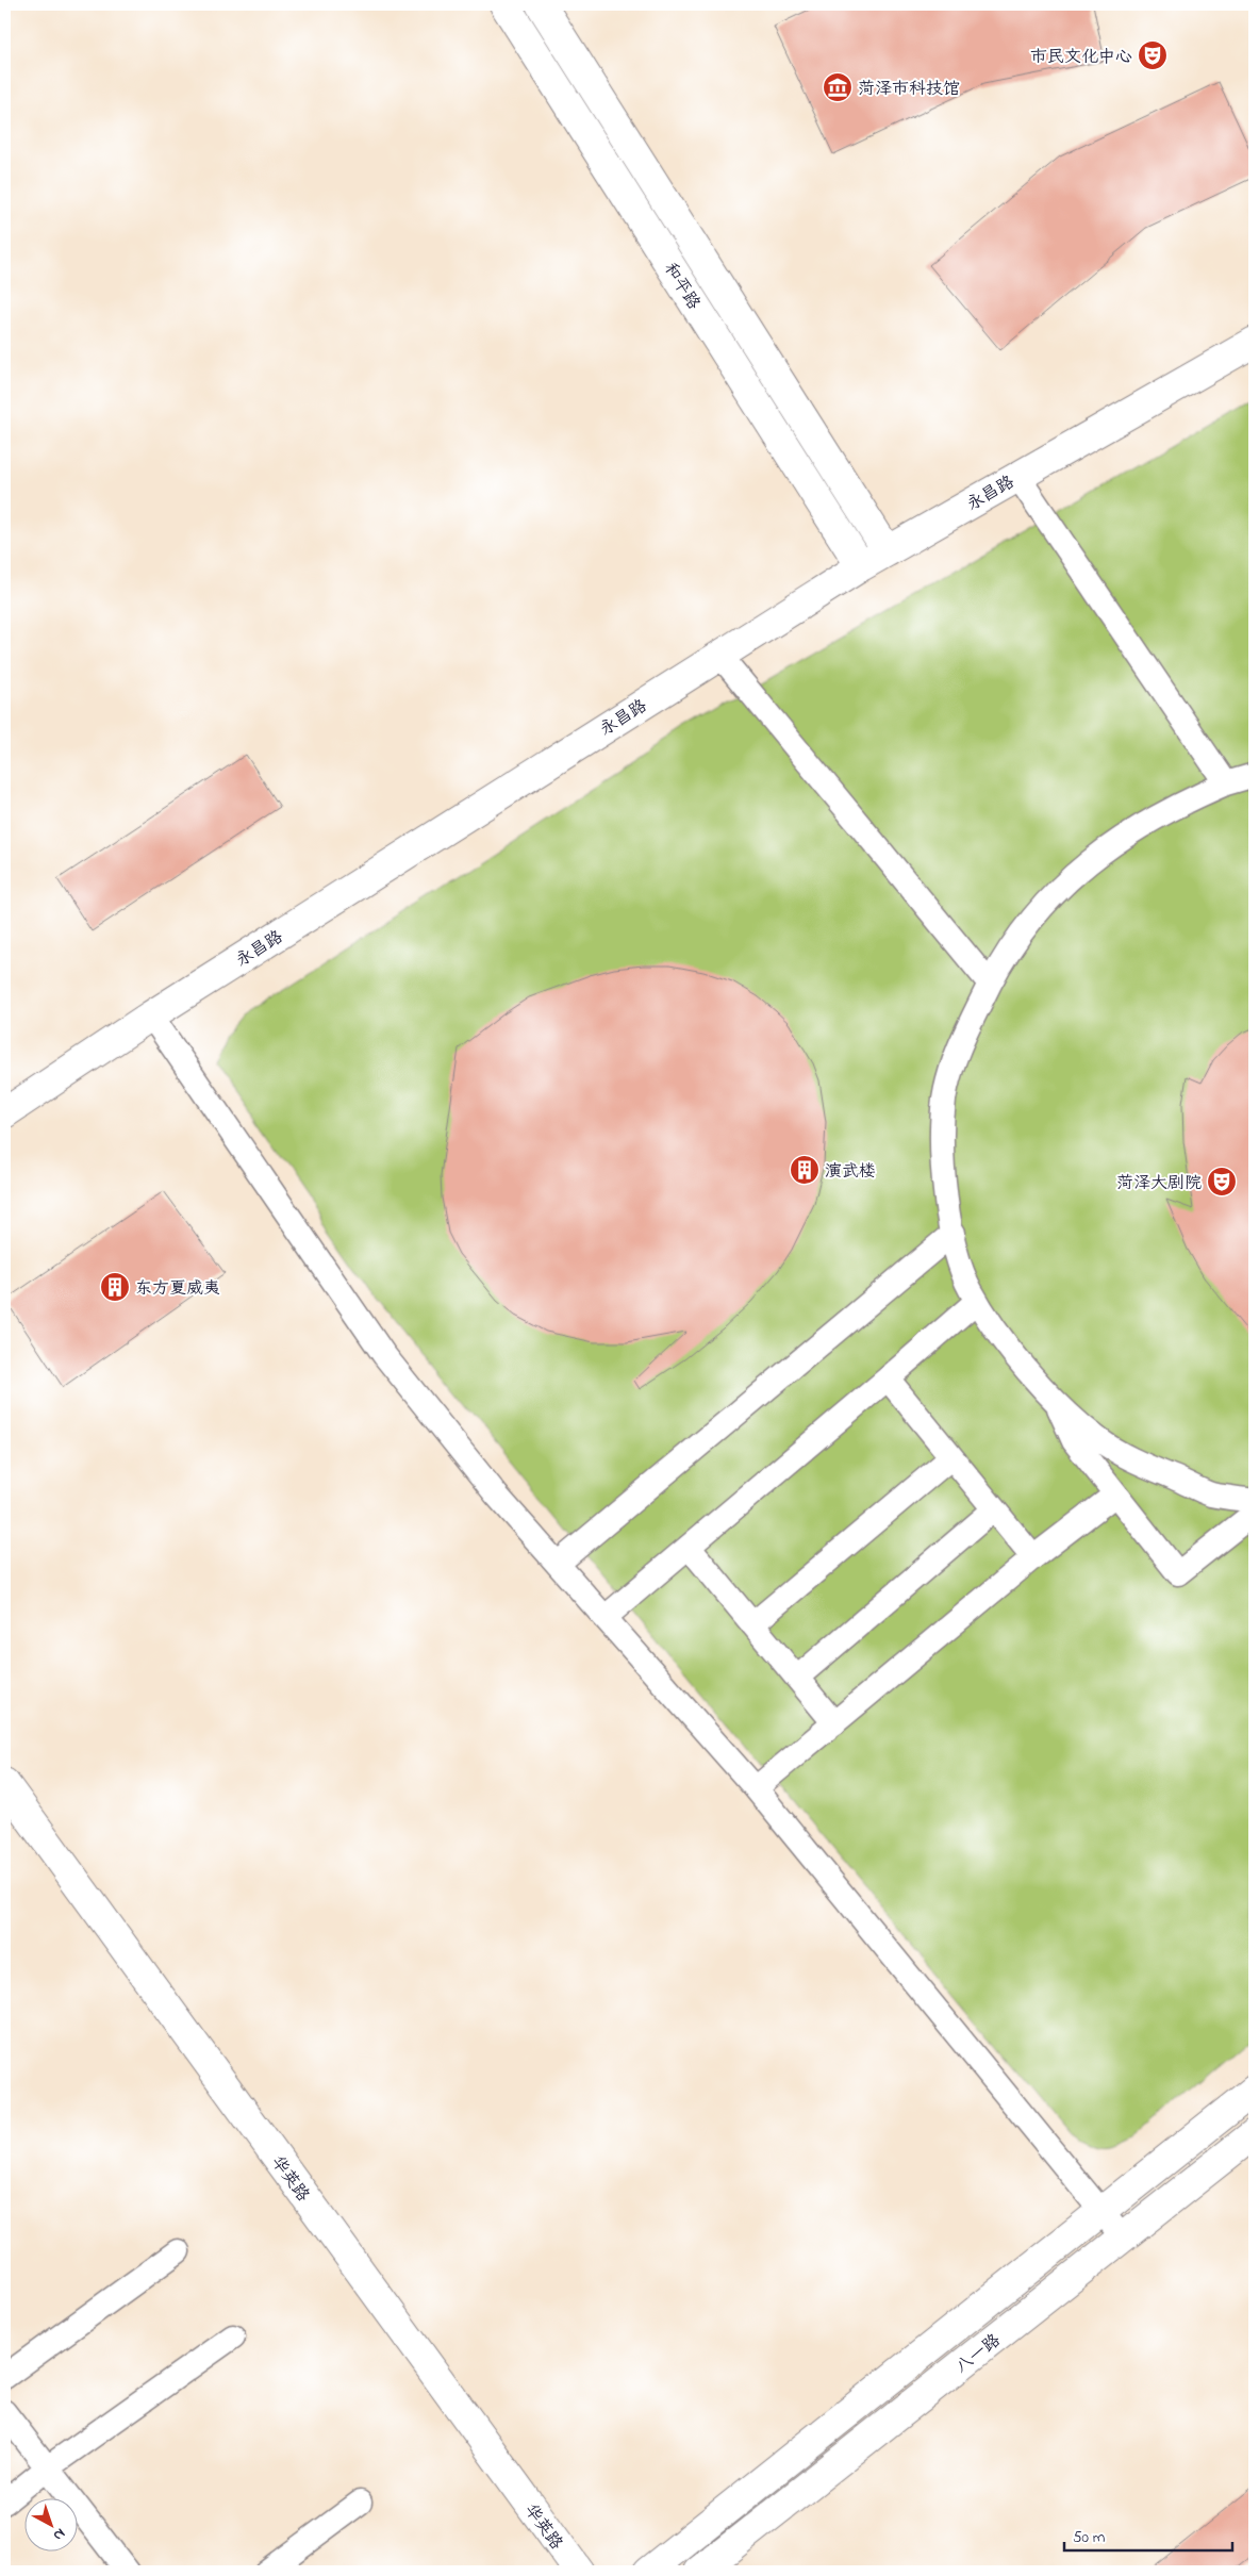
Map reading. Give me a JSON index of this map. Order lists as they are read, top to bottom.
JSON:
{
  "streets": {
    "main road": [
      "和平路",
      "永昌路",
      "华英路",
      "八一路"
    ]
  },
  "crossings": [
    ["和平路", "永昌路"]
  ],
  "places": {
    "theatre": ["市民文化中心", "菏泽大剧院"],
    "museum": ["菏泽市科技馆"],
    "building": ["演武楼", "东方夏威夷"]
  },
  "scale_bar": "50 m",
  "north": "bottom right"
}
